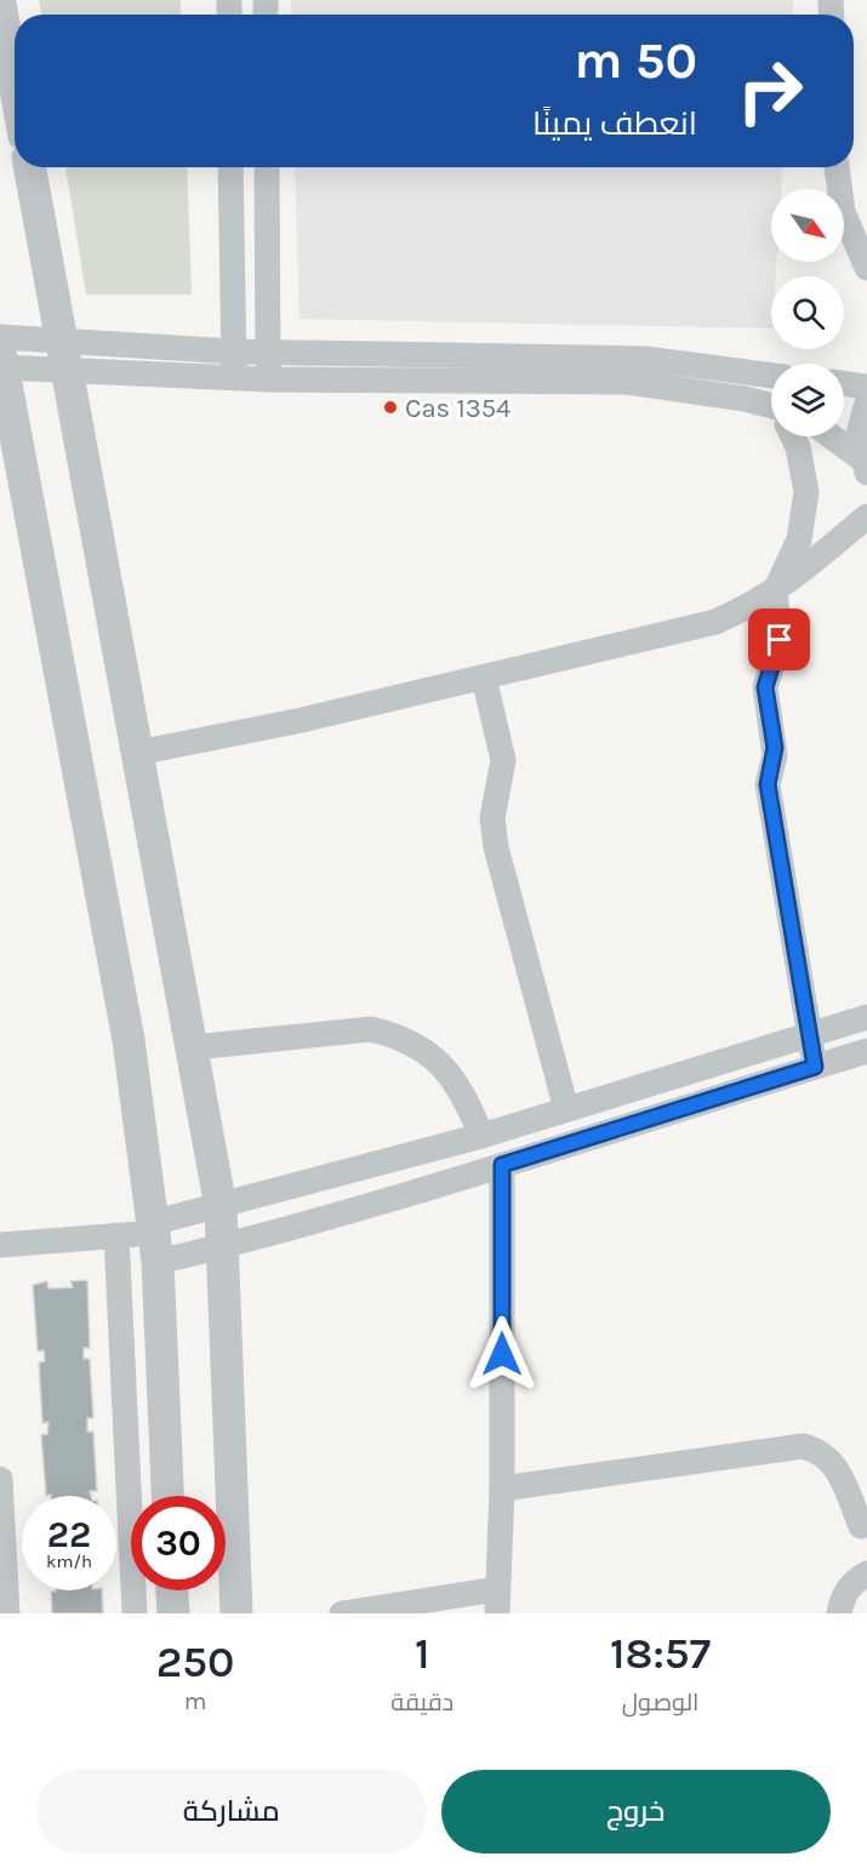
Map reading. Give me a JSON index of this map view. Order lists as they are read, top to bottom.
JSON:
{
  "places": ["Cas 1354"],
  "north": "bottom right",
  "page": {
    "turn": ["50 m", "انعطف يمينًا"],
    "speed": "22 km/h",
    "limit": "30",
    "eta": [
      "18:57",
      "الوصول",
      "1",
      "دقيقة",
      "250",
      "m"
    ],
    "buttons": ["خروج", "مشاركة"]
  }
}
